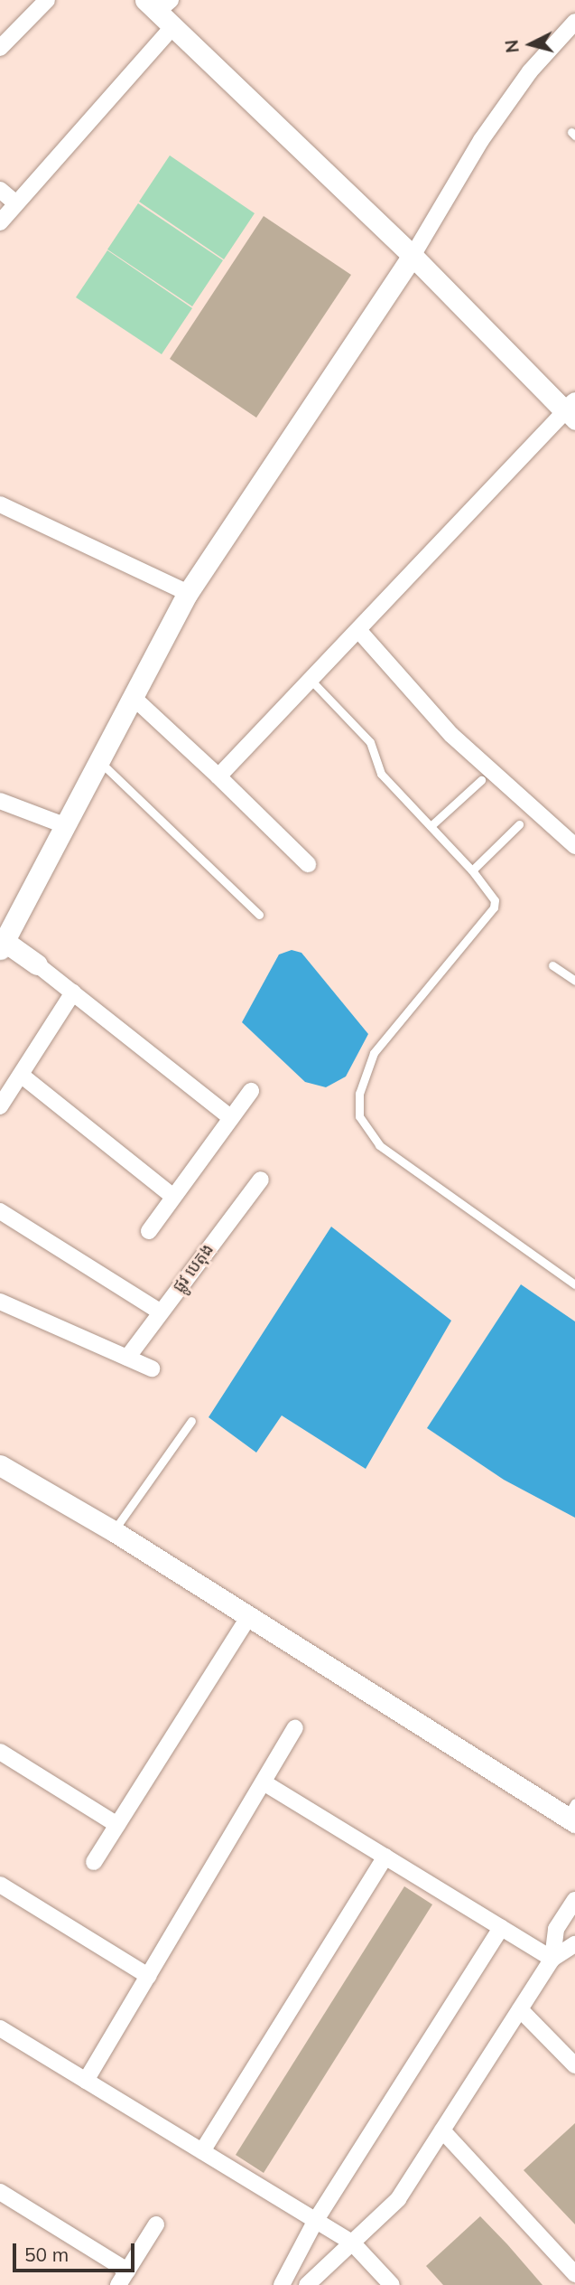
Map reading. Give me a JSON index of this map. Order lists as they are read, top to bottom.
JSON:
{
  "streets": {
    "street": ["ផ្លូវ បេតុង"]
  },
  "scale_bar": "50 m",
  "north": "left"
}
